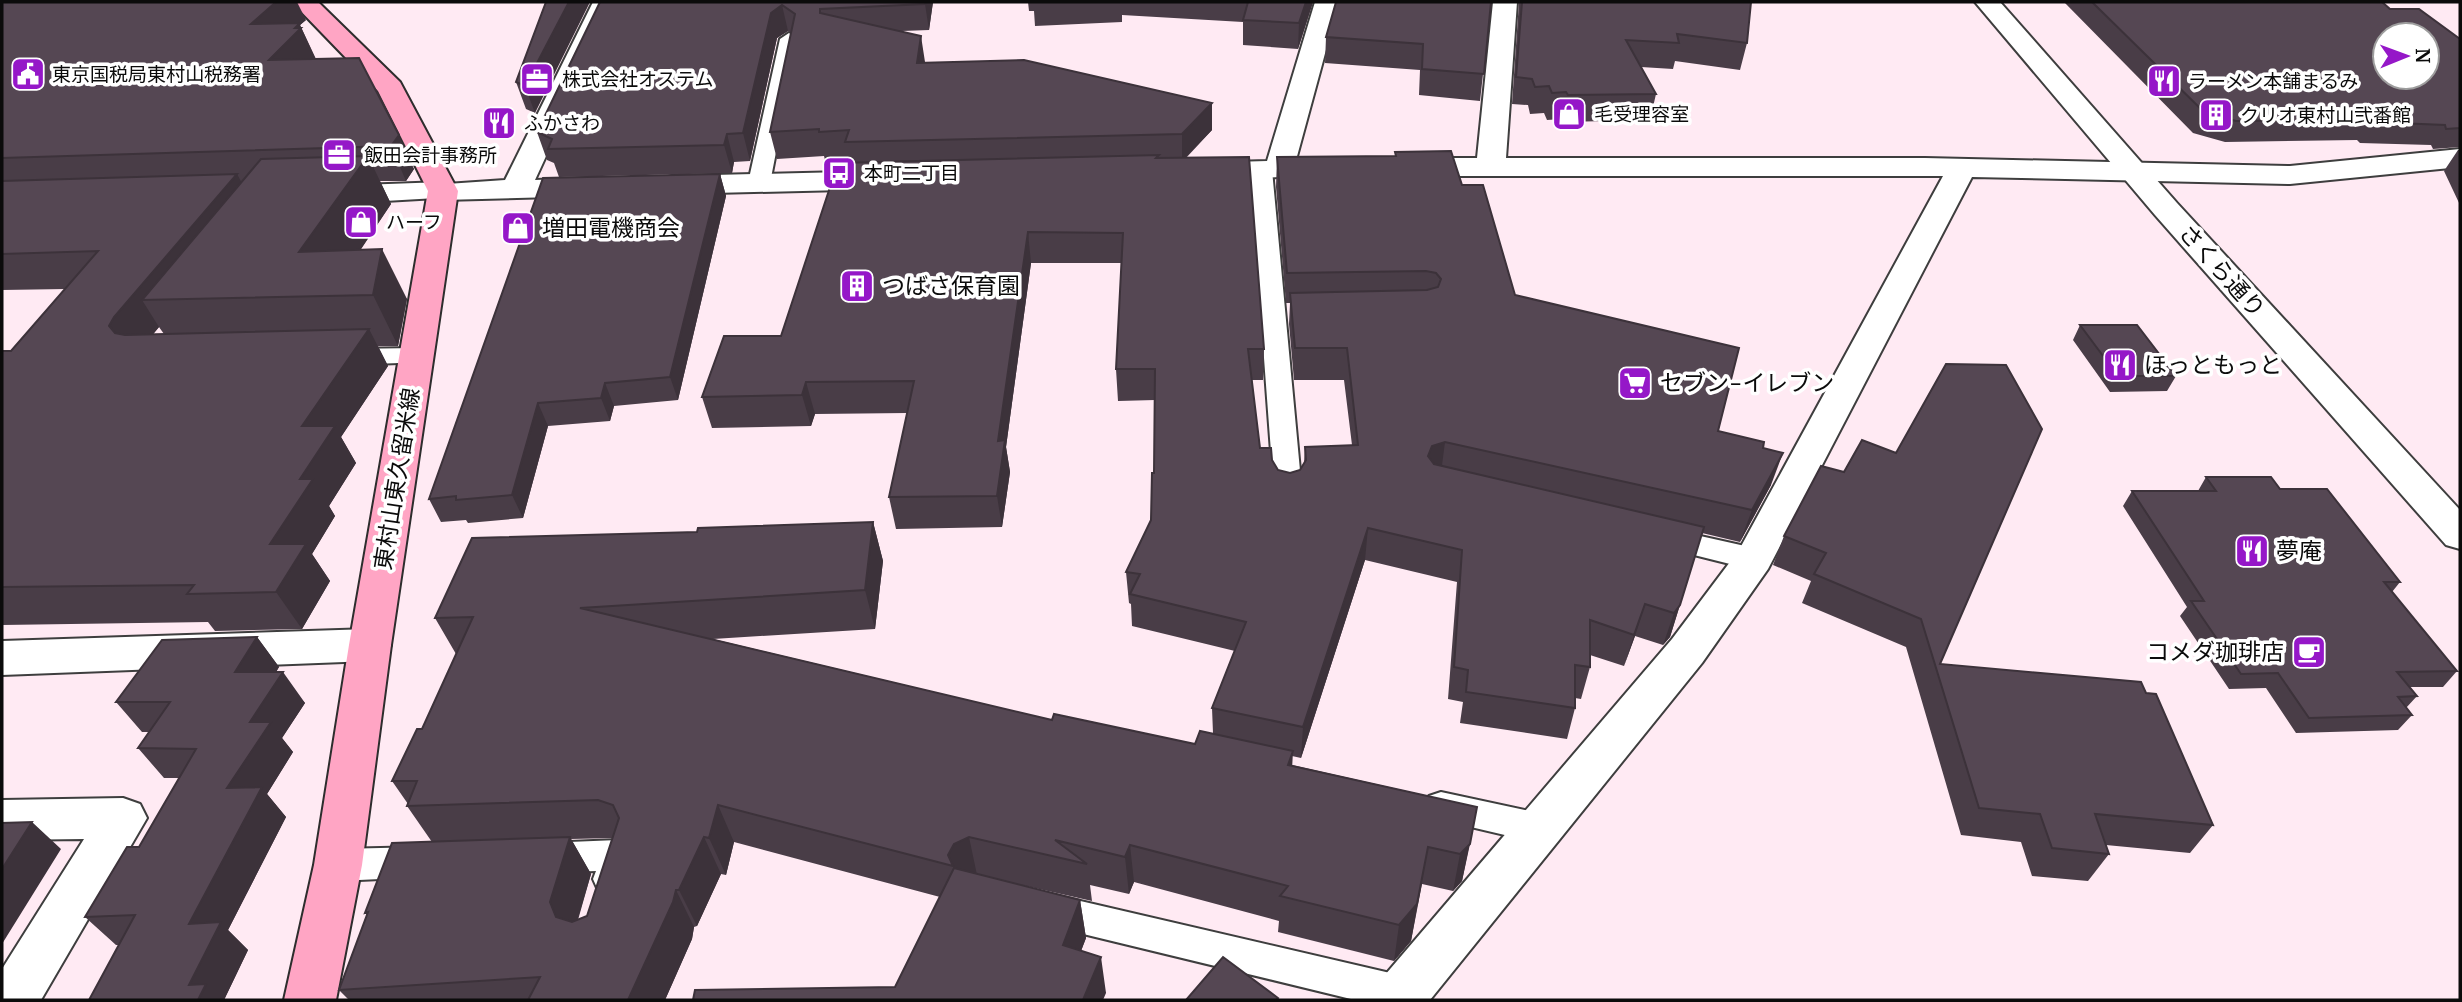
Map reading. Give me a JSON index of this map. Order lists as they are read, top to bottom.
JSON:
{
  "streets": {
    "main road": ["東村山東久留米線"],
    "street": ["さくら通り"]
  },
  "places": {
    "public building": ["東京国税局東村山税務署"],
    "office": ["株式会社オステム", "飯田会計事務所"],
    "restaurant": [
      "ラーメン本舗まるみ",
      "ふかさわ",
      "ほっともっと",
      "夢庵"
    ],
    "shop": ["毛受理容室", "ハーフ", "増田電機商会"],
    "building": ["クリオ東村山弐番館", "つばさ保育園"],
    "bus stop": ["本町二丁目"],
    "supermarket": ["セブン-イレブン"],
    "cafe": ["コメダ珈琲店"]
  },
  "north": "right"
}
